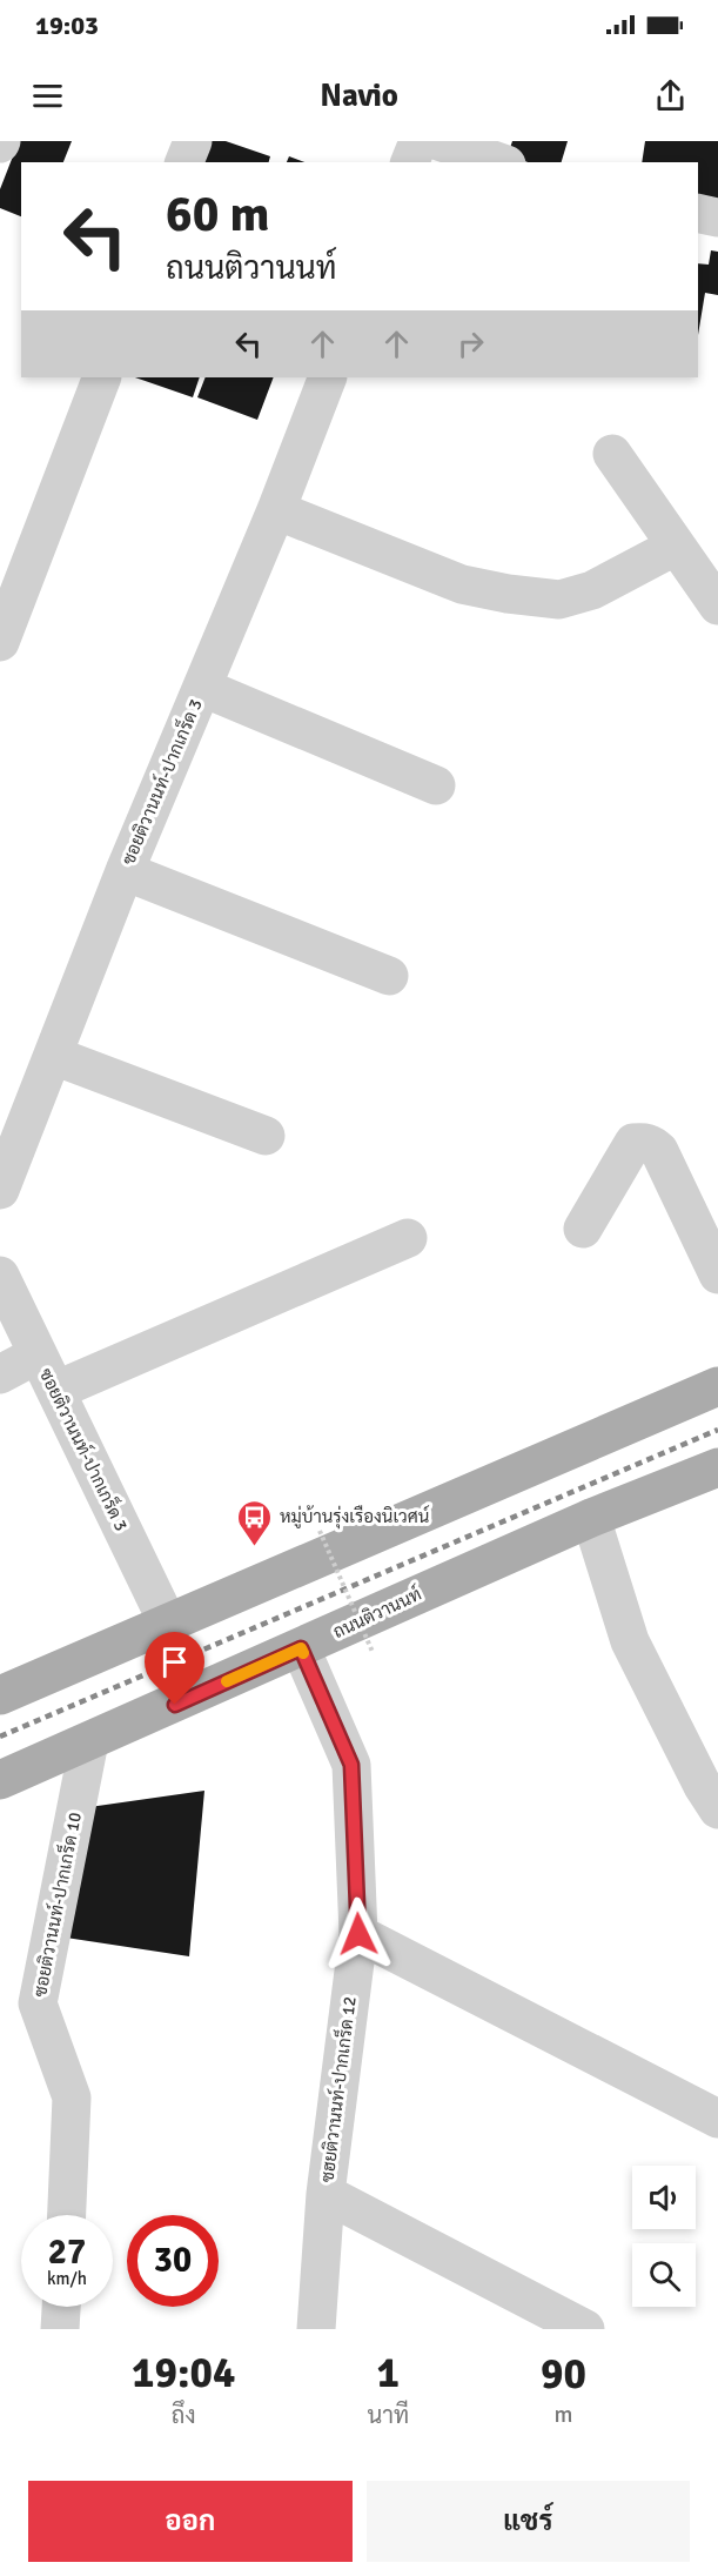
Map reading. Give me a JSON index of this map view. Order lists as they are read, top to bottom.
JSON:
{
  "streets": {
    "main road": ["ถนนติวานนท์"],
    "street": ["ซอยติวานนท์-ปากเกร็ด 3", "ซอยติวานนท์-ปากเกร็ด 10", "ซฮยติวานนท์-ปากเกร็ด 12"]
  },
  "crossings": [
    ["ถนนติวานนท์", "ซอยติวานนท์-ปากเกร็ด 10"],
    ["ถนนติวานนท์", "ซฮยติวานนท์-ปากเกร็ด 12"]
  ],
  "places": {
    "bus stop": ["หมู่บ้านรุ่งเรืองนิเวศน์"]
  },
  "page": {
    "status": "19:03",
    "header": "Navio",
    "turn": ["60 m", "ถนนติวานนท์"],
    "speed": "27 km/h",
    "limit": "30",
    "eta": [
      "19:04",
      "ถึง",
      "1",
      "นาที",
      "90",
      "m"
    ],
    "buttons": ["ออก", "แชร์"]
  }
}
